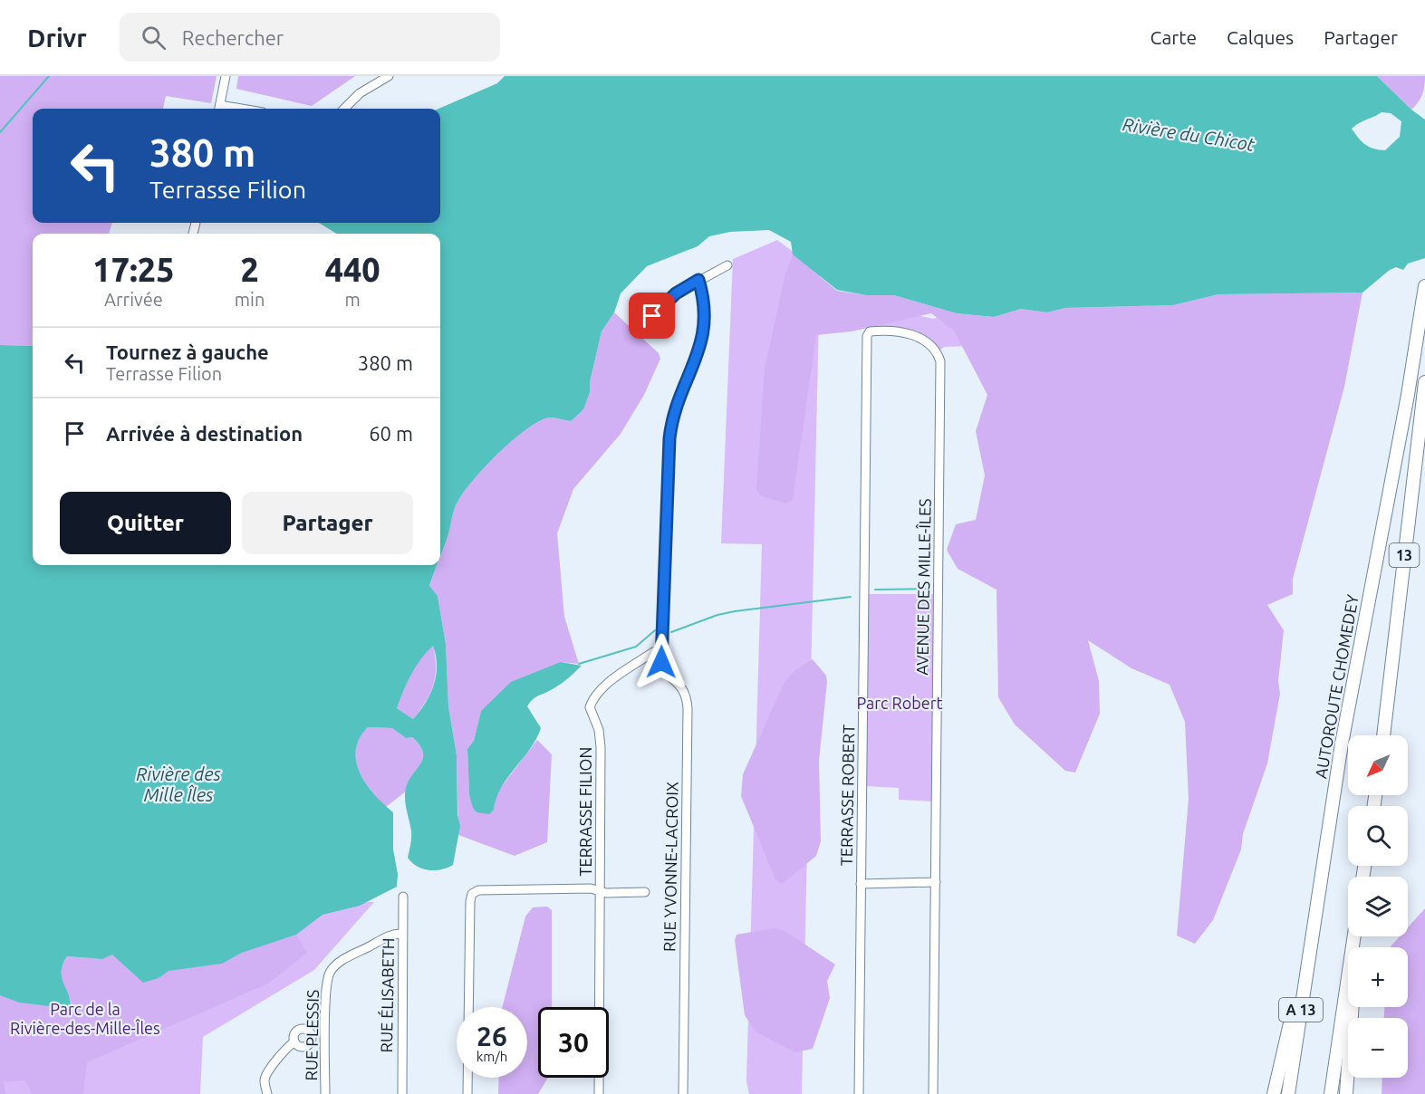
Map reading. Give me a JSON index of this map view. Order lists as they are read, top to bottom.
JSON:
{
  "streets": {
    "highway": ["13", "AUTOROUTE CHOMEDEY", "A 13"],
    "street": [
      "AVENUE DES MILLE-ÎLES",
      "TERRASSE ROBERT",
      "TERRASSE FILION",
      "RUE YVONNE-LACROIX",
      "RUE ÉLISABETH",
      "RUE PLESSIS"
    ]
  },
  "crossings": [
    ["AVENUE DES MILLE-ÎLES", "TERRASSE ROBERT"],
    ["TERRASSE FILION", "RUE YVONNE-LACROIX"],
    ["RUE ÉLISABETH", "RUE PLESSIS"]
  ],
  "water": ["Rivière du Chicot", "Rivière des Mille Îles"],
  "parks": ["Parc Robert", "Parc de la Rivière-des-Mille-Îles"],
  "north": "bottom left",
  "page": {
    "header": "Drivr",
    "search": "Rechercher",
    "nav": ["Carte", "Calques", "Partager"],
    "turn": ["380 m", "Terrasse Filion"],
    "eta": [
      "17:25",
      "Arrivée",
      "2",
      "min",
      "440",
      "m"
    ],
    "list": [
      {
        "name": "Tournez à gauche",
        "note": "Terrasse Filion",
        "value": "380 m"
      },
      {
        "name": "Arrivée à destination",
        "value": "60 m"
      }
    ],
    "buttons": ["Quitter", "Partager"],
    "map_buttons": ["+", "−"],
    "speed": "26 km/h",
    "limit": "30"
  }
}
